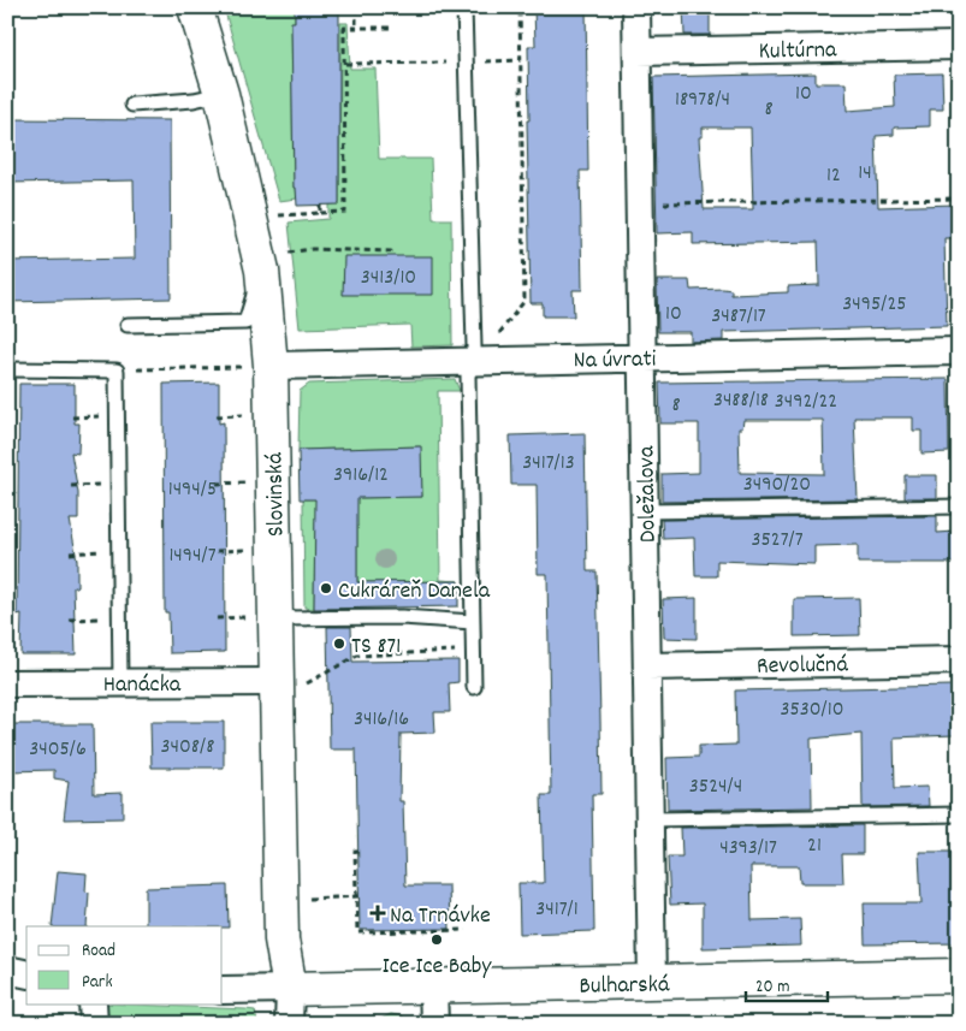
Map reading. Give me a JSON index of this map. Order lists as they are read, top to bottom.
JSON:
{
  "streets": {
    "street": [
      "Kultúrna",
      "Na úvrati",
      "Slovinská",
      "Doležalova",
      "Revolučná",
      "Hanácka",
      "Bulharská"
    ]
  },
  "crossings": [
    ["Kultúrna", "Doležalova"],
    ["Na úvrati", "Slovinská"],
    ["Na úvrati", "Doležalova"],
    ["Slovinská", "Hanácka"],
    ["Slovinská", "Bulharská"],
    ["Doležalova", "Revolučná"],
    ["Doležalova", "Bulharská"]
  ],
  "places": {
    "other": ["Cukráreň Danela", "TS 871", "Ice Ice Baby"],
    "health": ["Na Trnávke"]
  },
  "house_numbers": [
    "10",
    "18978/4",
    "8",
    "14",
    "12",
    "3413/10",
    "3495/25",
    "10",
    "3487/17",
    "3488/18",
    "3492/22",
    "8",
    "3417/13",
    "3916/12",
    "3490/20",
    "1494/5",
    "3527/7",
    "1494/7",
    "3530/10",
    "3416/16",
    "3408/8",
    "3405/6",
    "3524/4",
    "21",
    "4393/17",
    "3417/1"
  ],
  "legend": ["Road", "Park"],
  "scale_bar": "20 m"
}
